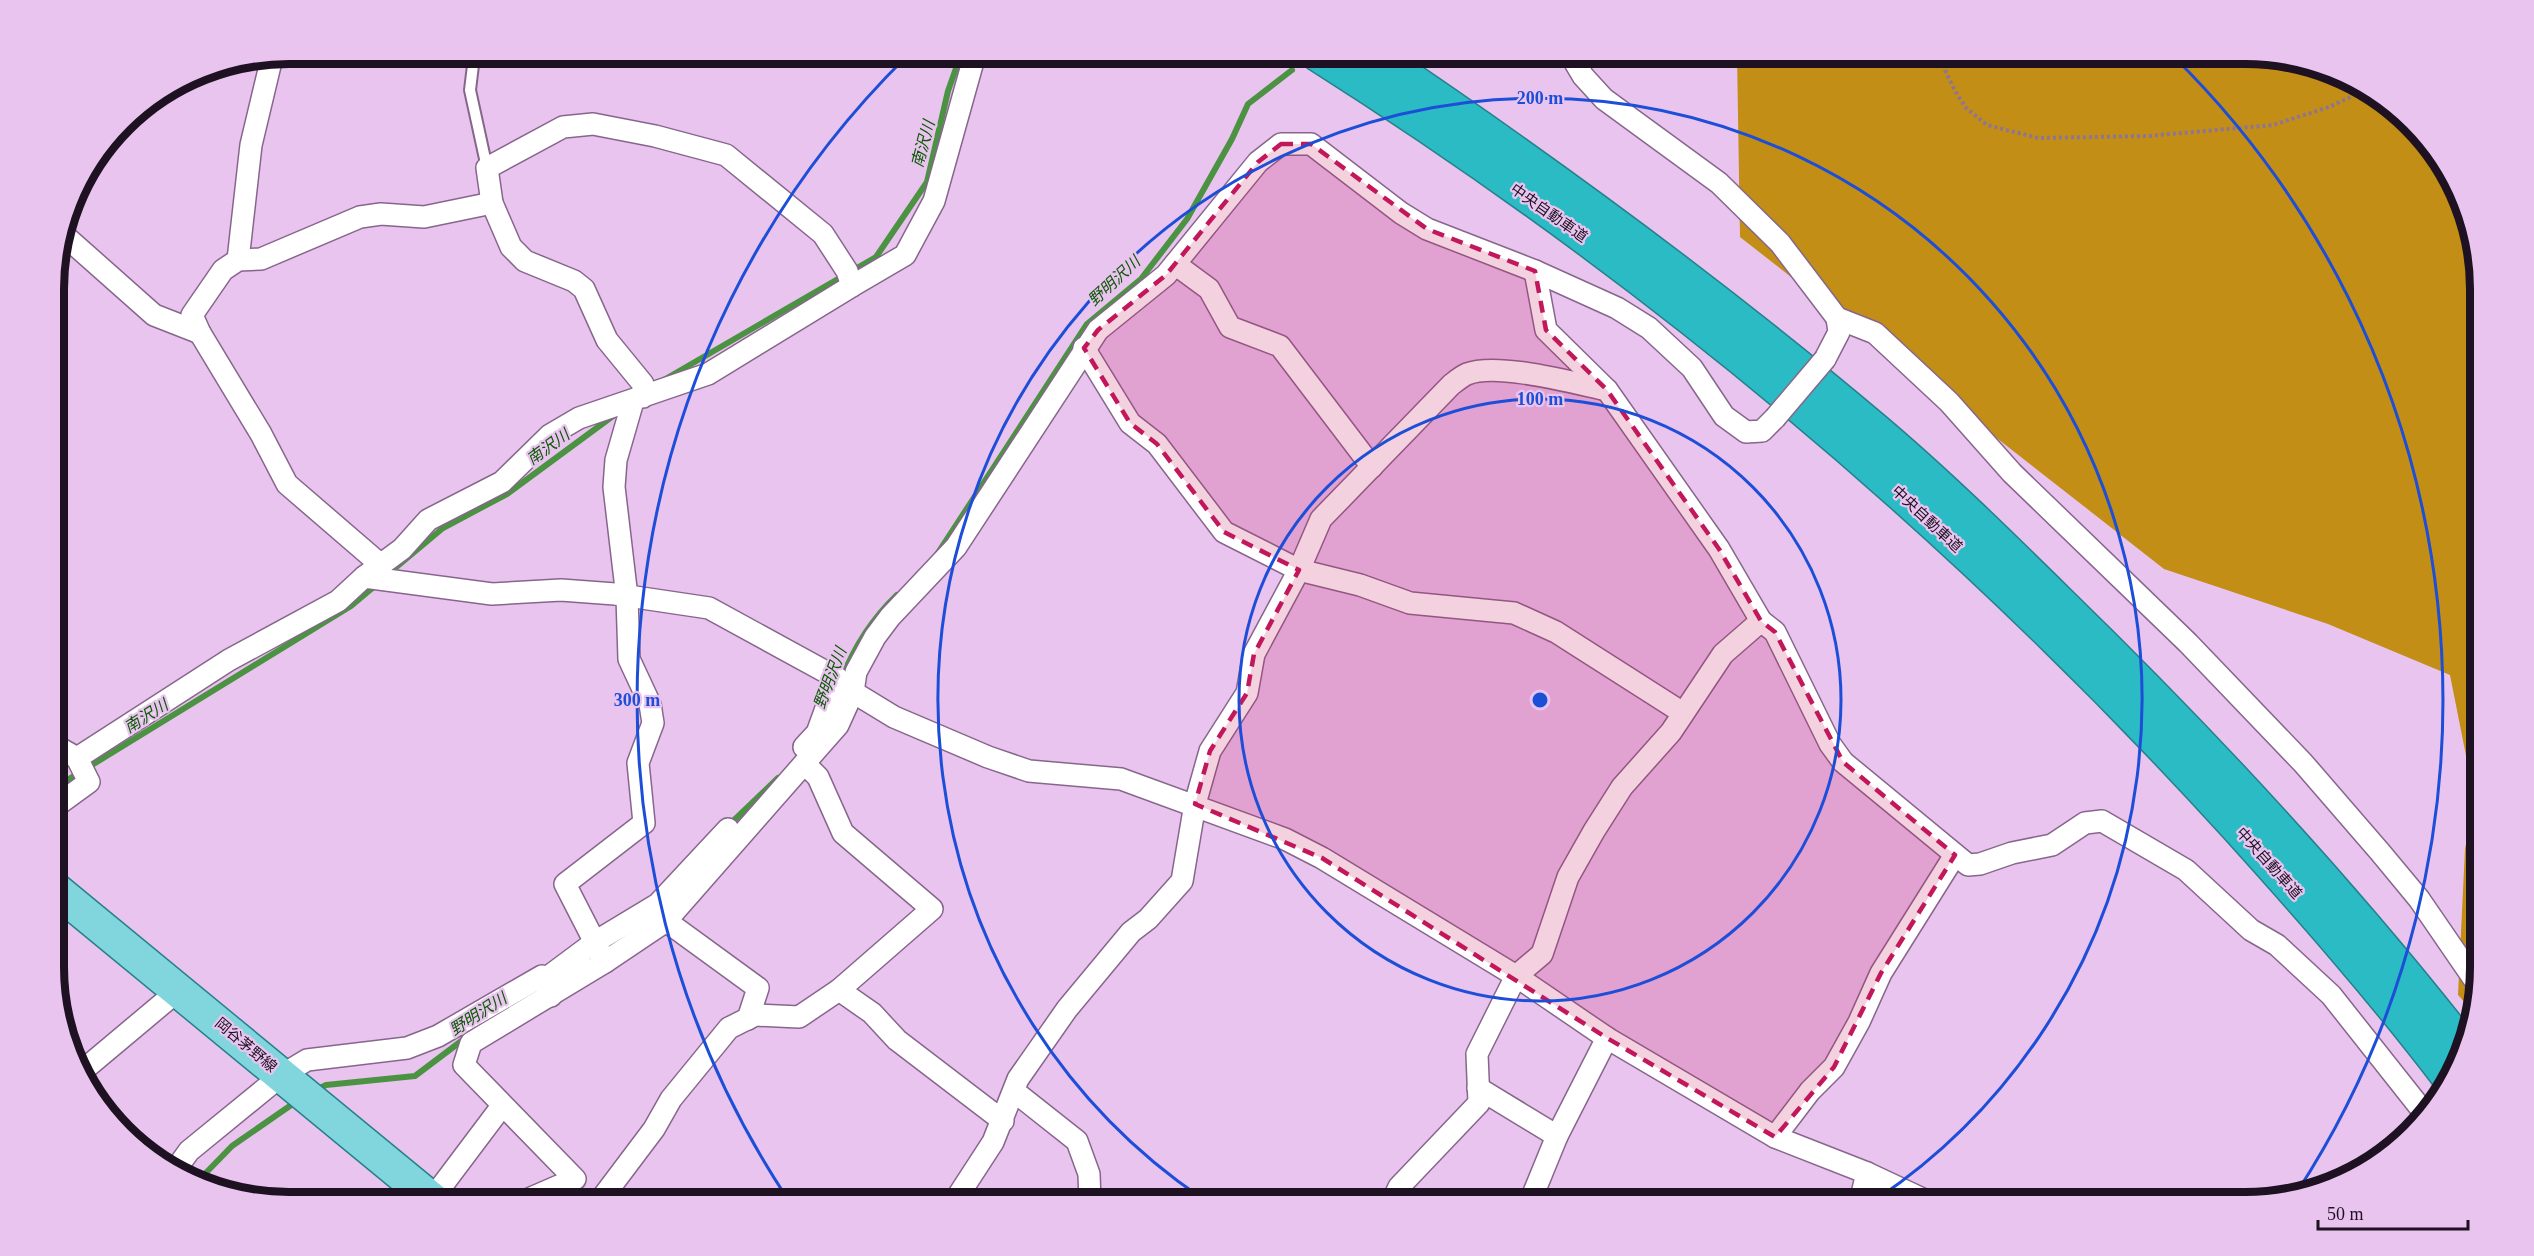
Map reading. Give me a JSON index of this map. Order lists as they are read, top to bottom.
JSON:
{
  "streets": {
    "highway": ["中央自動車道"],
    "main road": ["岡谷茅野線"]
  },
  "water": ["南沢川", "野明沢川"],
  "scale_bar": "50 m",
  "rings": ["200 m", "100 m", "300 m"]
}
